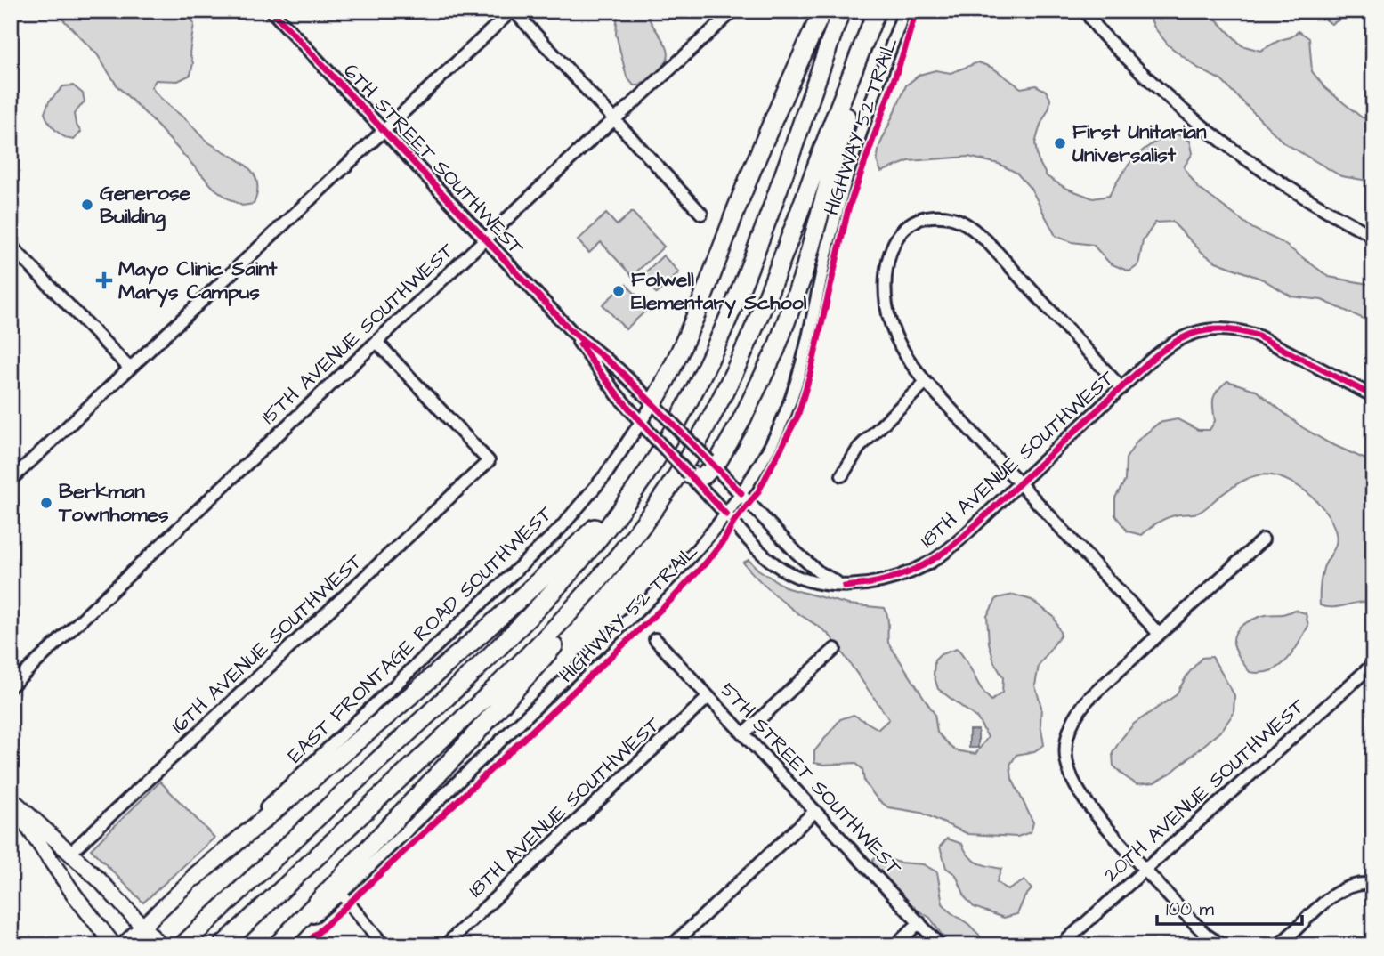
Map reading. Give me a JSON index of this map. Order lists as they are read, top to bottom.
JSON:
{
  "streets": {
    "street": [
      "6TH STREET SOUTHWEST",
      "15TH AVENUE SOUTHWEST",
      "18TH AVENUE SOUTHWEST",
      "EAST FRONTAGE ROAD SOUTHWEST",
      "16TH AVENUE SOUTHWEST",
      "5TH STREET SOUTHWEST",
      "20TH AVENUE SOUTHWEST"
    ],
    "cycle path": ["HIGHWAY 52 TRAIL"]
  },
  "crossings": [
    ["6TH STREET SOUTHWEST", "15TH AVENUE SOUTHWEST"],
    ["6TH STREET SOUTHWEST", "18TH AVENUE SOUTHWEST"],
    ["6TH STREET SOUTHWEST", "EAST FRONTAGE ROAD SOUTHWEST"],
    ["15TH AVENUE SOUTHWEST", "16TH AVENUE SOUTHWEST"],
    ["18TH AVENUE SOUTHWEST", "5TH STREET SOUTHWEST"]
  ],
  "places": {
    "other": [
      "First Unitarian Universalist",
      "Generose Building",
      "Folwell Elementary School",
      "Berkman Townhomes"
    ],
    "health": ["Mayo Clinic Saint Marys Campus"]
  },
  "scale_bar": "100 m"
}
